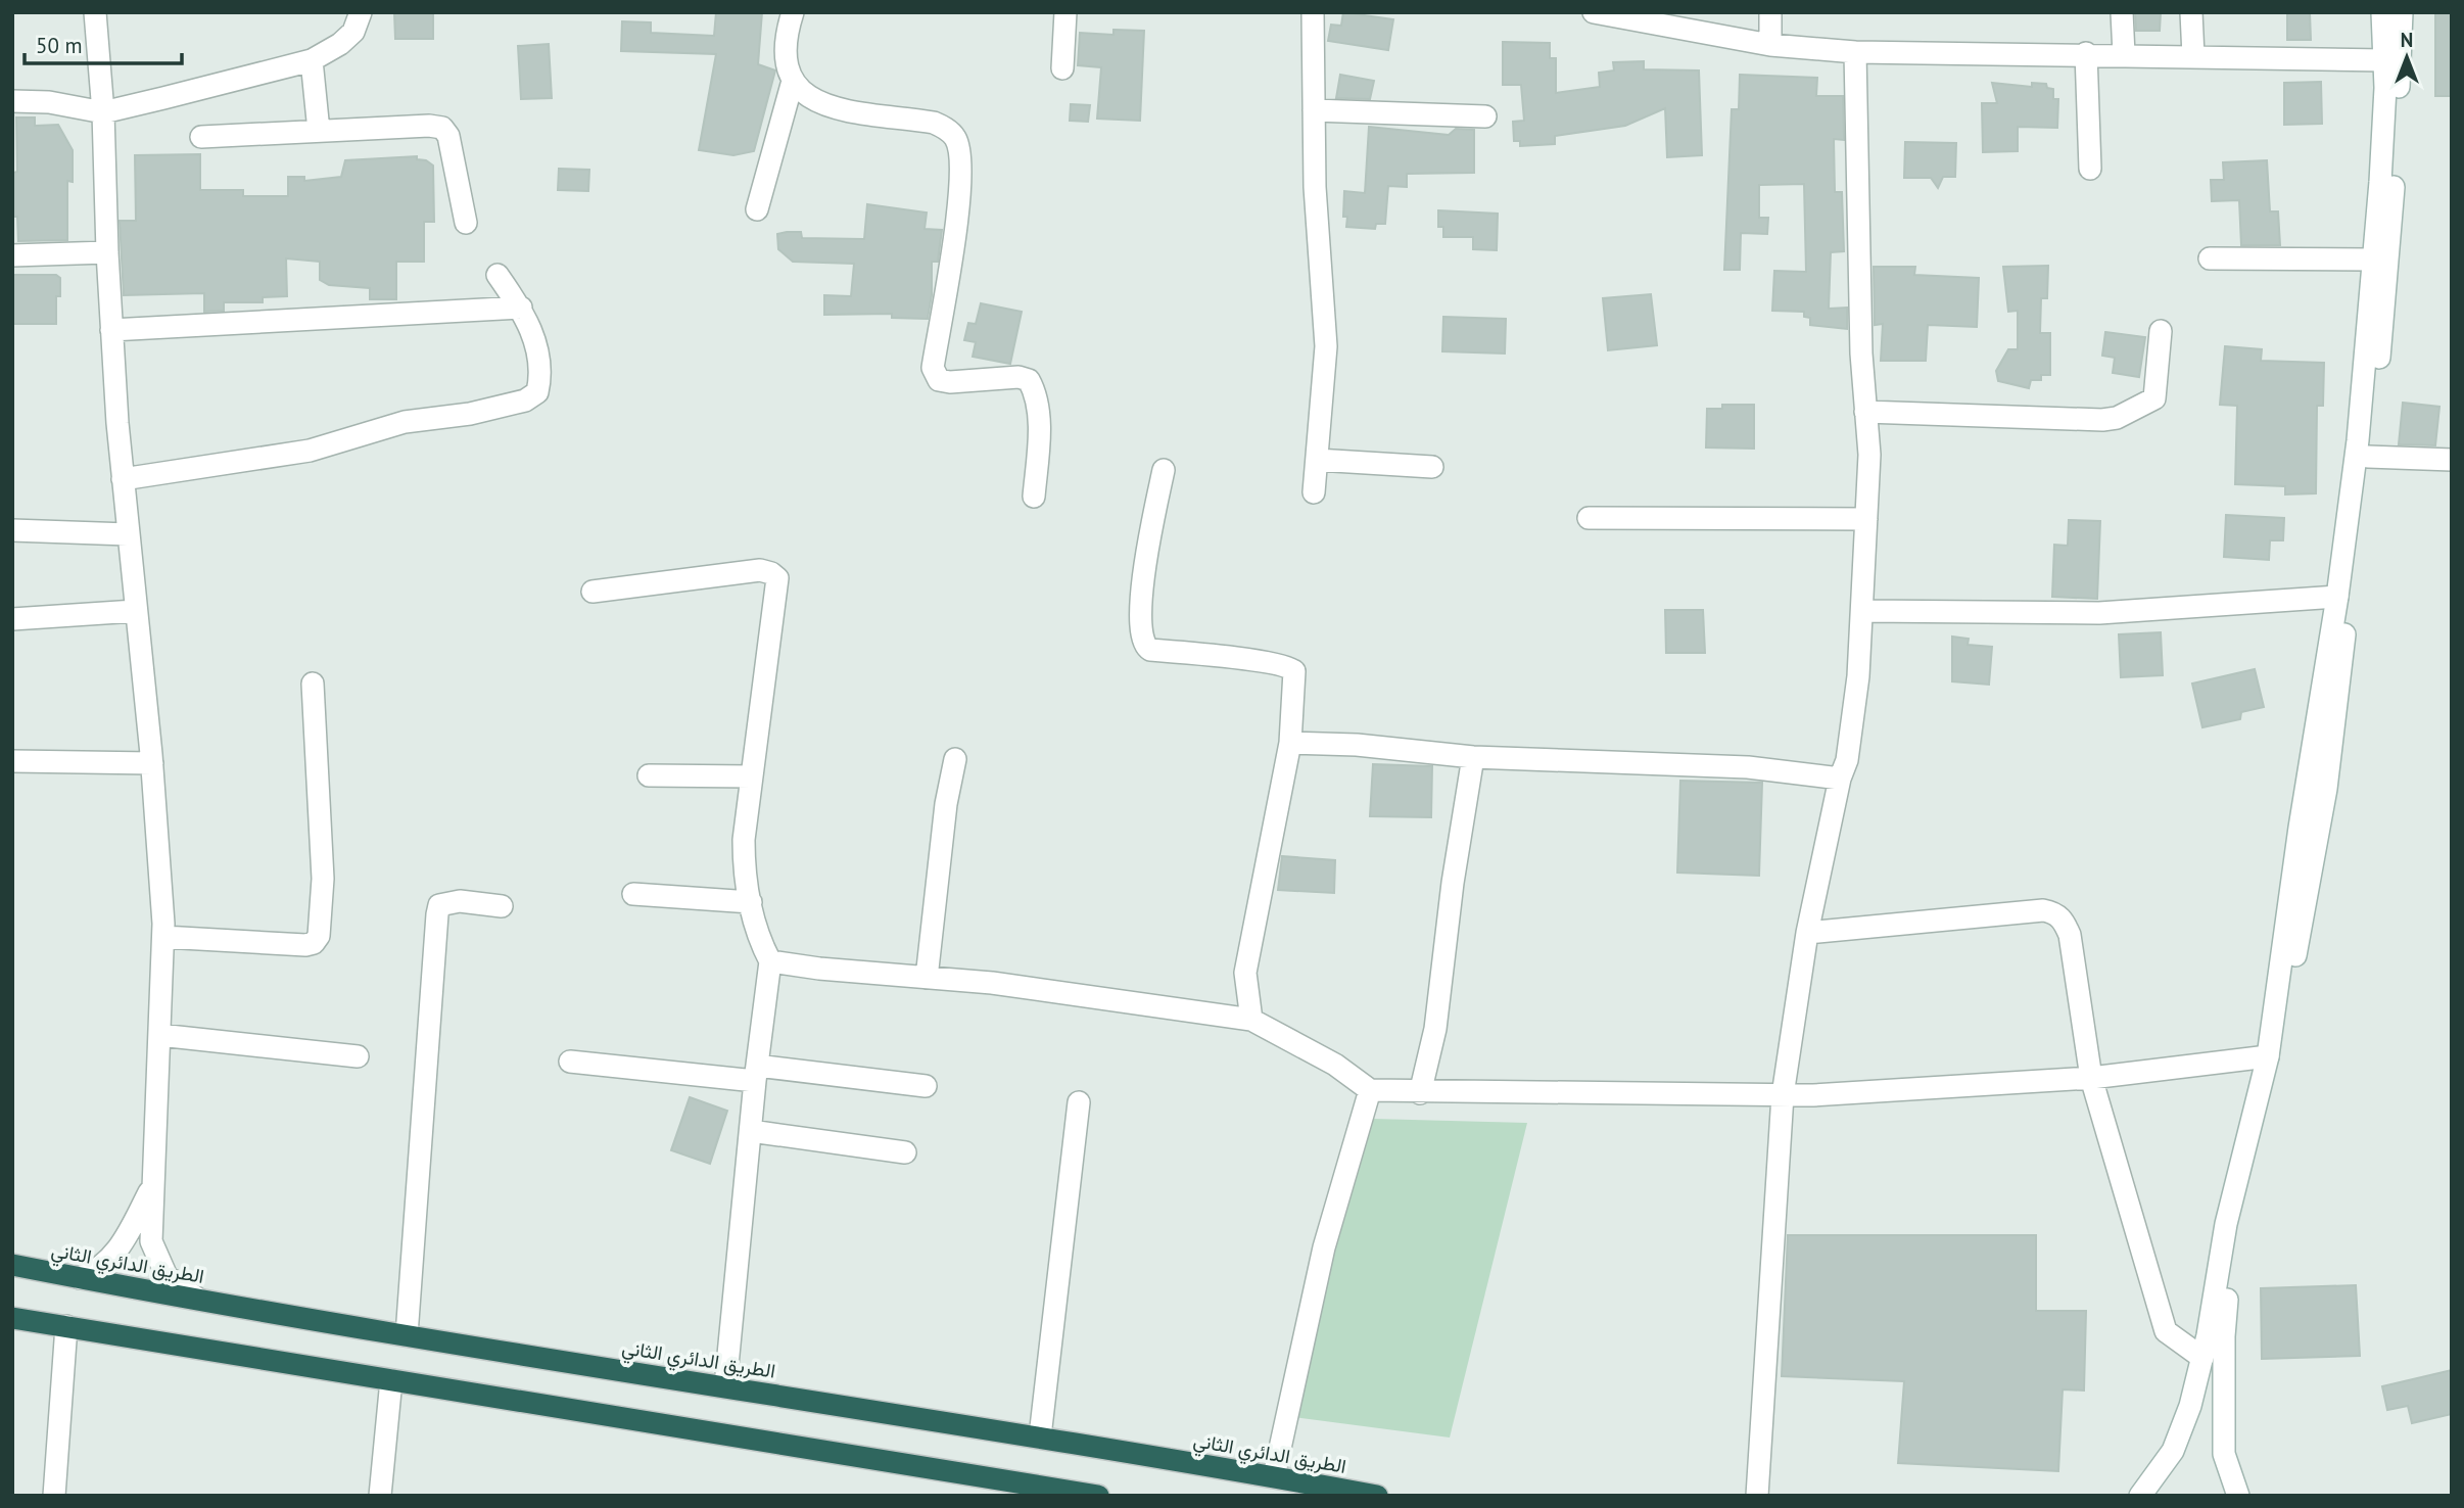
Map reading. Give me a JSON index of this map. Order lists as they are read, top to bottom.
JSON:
{
  "streets": {
    "highway": ["الطريق الدائري الثاني"]
  },
  "scale_bar": "50 m",
  "north": "top"
}
